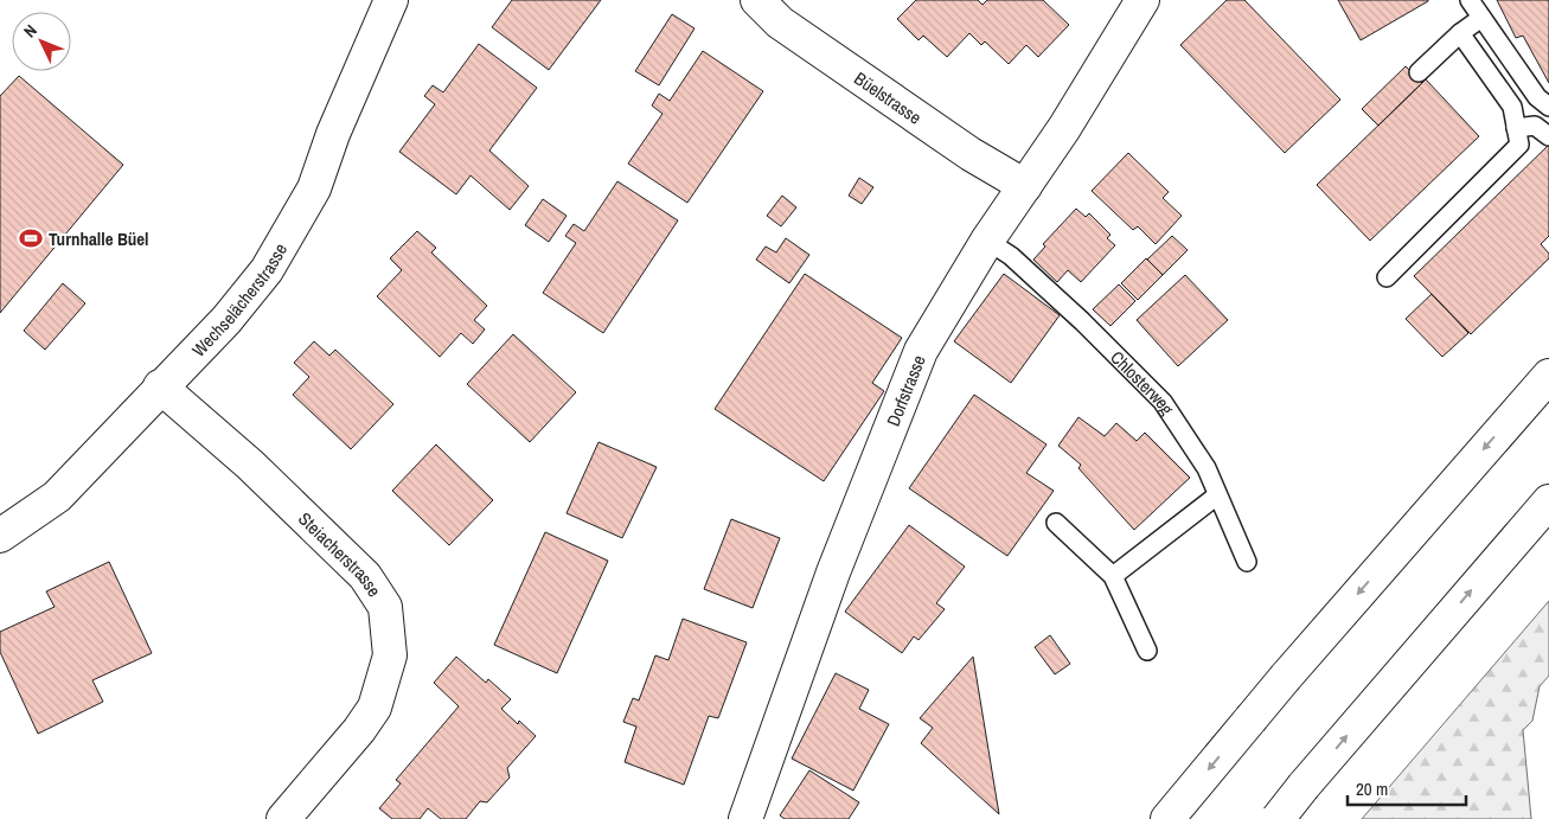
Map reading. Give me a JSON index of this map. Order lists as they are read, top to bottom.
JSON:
{
  "streets": {
    "main road": [
      "Büelstrasse",
      "Wechselächerstrasse",
      "Dorfstrasse",
      "Steiacherstrasse"
    ],
    "lane": ["Chlosterweg"]
  },
  "crossings": [
    ["Büelstrasse", "Dorfstrasse"],
    ["Wechselächerstrasse", "Steiacherstrasse"],
    ["Chlosterweg", "Dorfstrasse"]
  ],
  "places": {
    "sports": ["Turnhalle Büel"]
  },
  "scale_bar": "20 m",
  "north": "top left"
}
